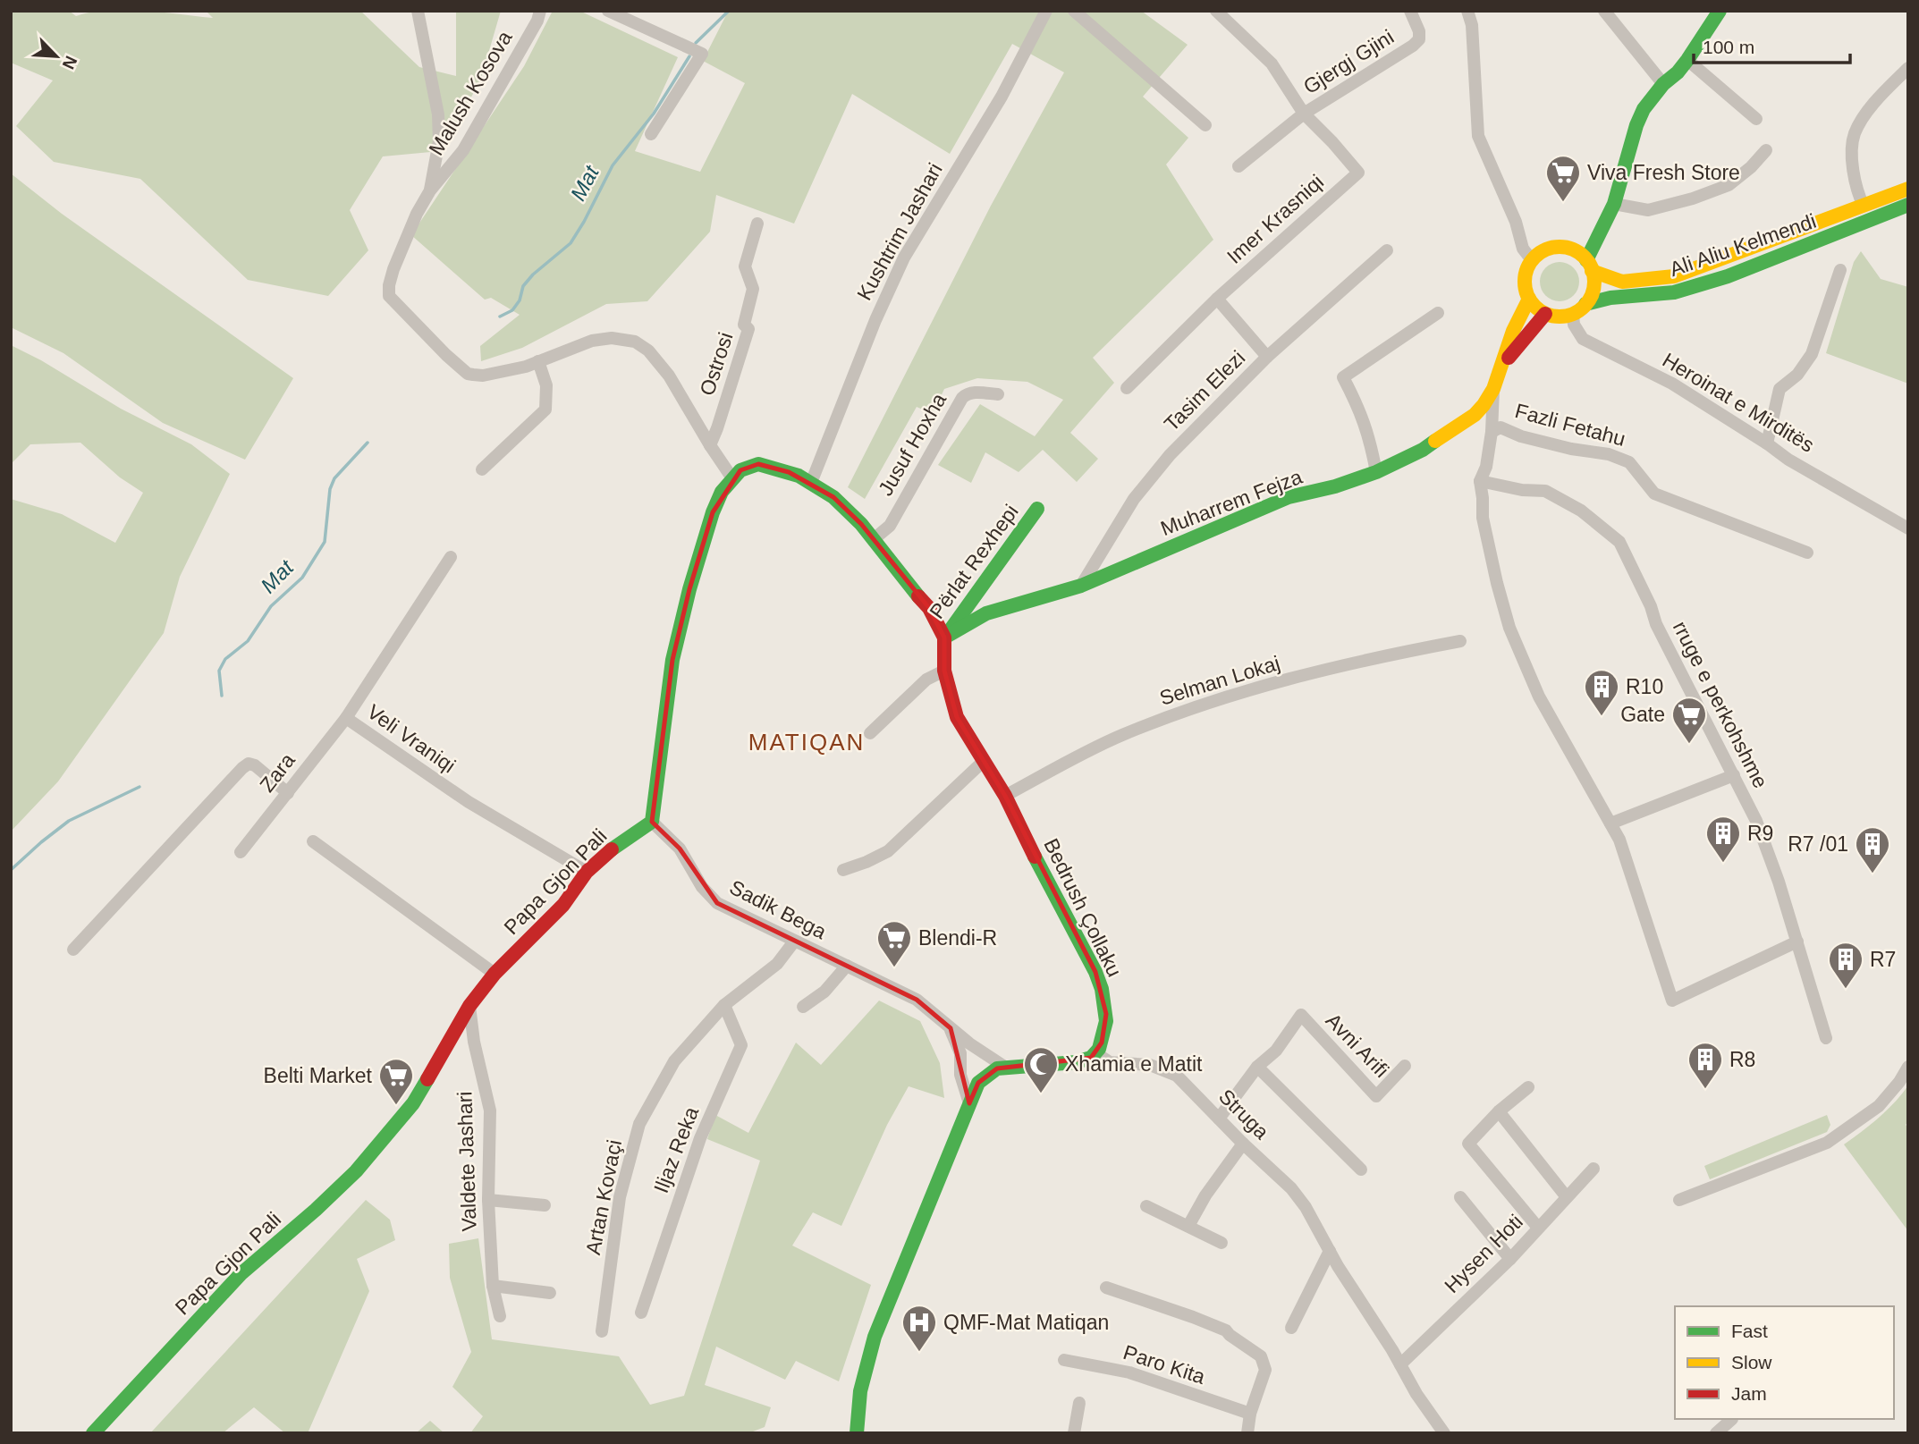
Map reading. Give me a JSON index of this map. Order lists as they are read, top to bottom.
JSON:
{
  "streets": {
    "street": [
      "Gjergj Gjini",
      "Malush Kosova",
      "Imer Krasniqi",
      "Kushtrim Jashari",
      "Ali Aliu Kelmendi",
      "Ostrosi",
      "Tasim Elezi",
      "Heroinat e Mirditës",
      "Fazli Fetahu",
      "Jusuf Hoxha",
      "Muharrem Fejza",
      "Përlat Rexhepi",
      "Selman Lokaj",
      "rruge e perkohshme",
      "Veli Vraniqi",
      "Zara",
      "Papa Gjon Pali",
      "Bedrush Çollaku",
      "Sadik Bega",
      "Avni Arifi",
      "Struga",
      "Iljaz Reka",
      "Valdete Jashari",
      "Artan Kovaçi",
      "Hysen Hoti",
      "Paro Kita"
    ]
  },
  "crossings": [
    ["Gjergj Gjini", "Imer Krasniqi"],
    ["Malush Kosova", "Ostrosi"],
    ["Ali Aliu Kelmendi", "Heroinat e Mirditës"],
    ["Ali Aliu Kelmendi", "Muharrem Fejza"],
    ["Tasim Elezi", "Muharrem Fejza"],
    ["Heroinat e Mirditës", "Muharrem Fejza"],
    ["Fazli Fetahu", "Muharrem Fejza"],
    ["Muharrem Fejza", "Përlat Rexhepi"],
    ["Muharrem Fejza", "Bedrush Çollaku"],
    ["Përlat Rexhepi", "Bedrush Çollaku"],
    ["Selman Lokaj", "Bedrush Çollaku"],
    ["Veli Vraniqi", "Zara"],
    ["Veli Vraniqi", "Papa Gjon Pali"],
    ["Papa Gjon Pali", "Sadik Bega"],
    ["Papa Gjon Pali", "Valdete Jashari"],
    ["Bedrush Çollaku", "Struga"],
    ["Sadik Bega", "Artan Kovaçi"],
    ["Struga", "Hysen Hoti"],
    ["Iljaz Reka", "Artan Kovaçi"]
  ],
  "districts": ["MATIQAN"],
  "water": ["Mat"],
  "places": {
    "supermarket": [
      "Viva Fresh Store",
      "Gate",
      "Blendi-R",
      "Belti Market"
    ],
    "building": [
      "R10",
      "R9",
      "R7 /01",
      "R7",
      "R8"
    ],
    "mosque": ["Xhamia e Matit"],
    "hospital": ["QMF-Mat Matiqan"]
  },
  "legend": ["Fast", "Slow", "Jam"],
  "scale_bar": "100 m",
  "north": "bottom right"
}
